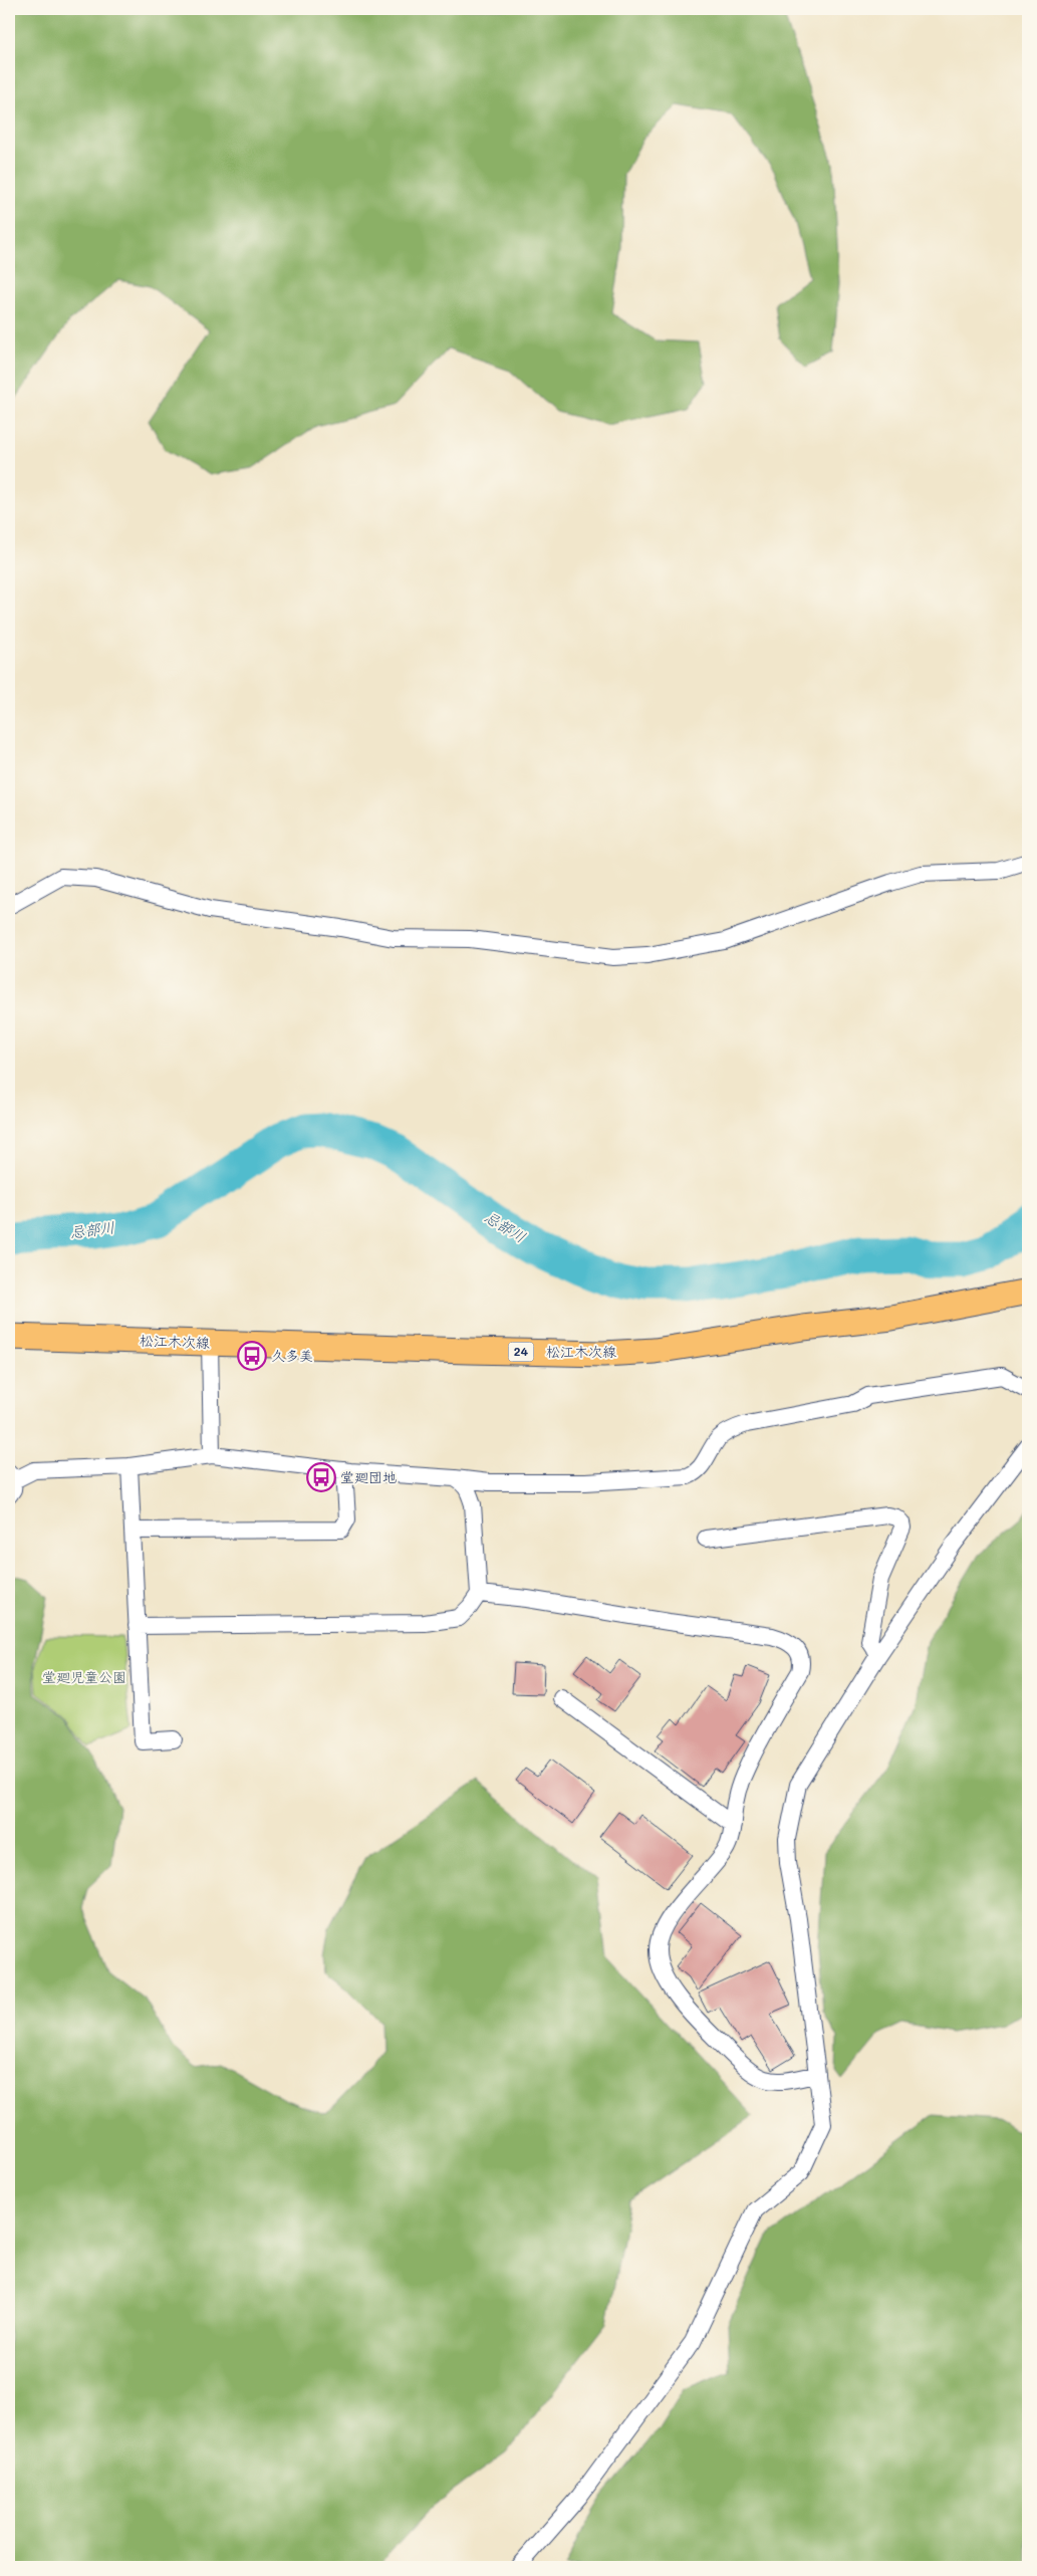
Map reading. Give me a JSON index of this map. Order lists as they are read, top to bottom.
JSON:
{
  "streets": {
    "main road": ["松江木次線", "24"]
  },
  "water": ["忌部川"],
  "parks": ["堂廻児童公園"],
  "places": {
    "bus stop": ["久多美", "堂廻団地"]
  }
}
